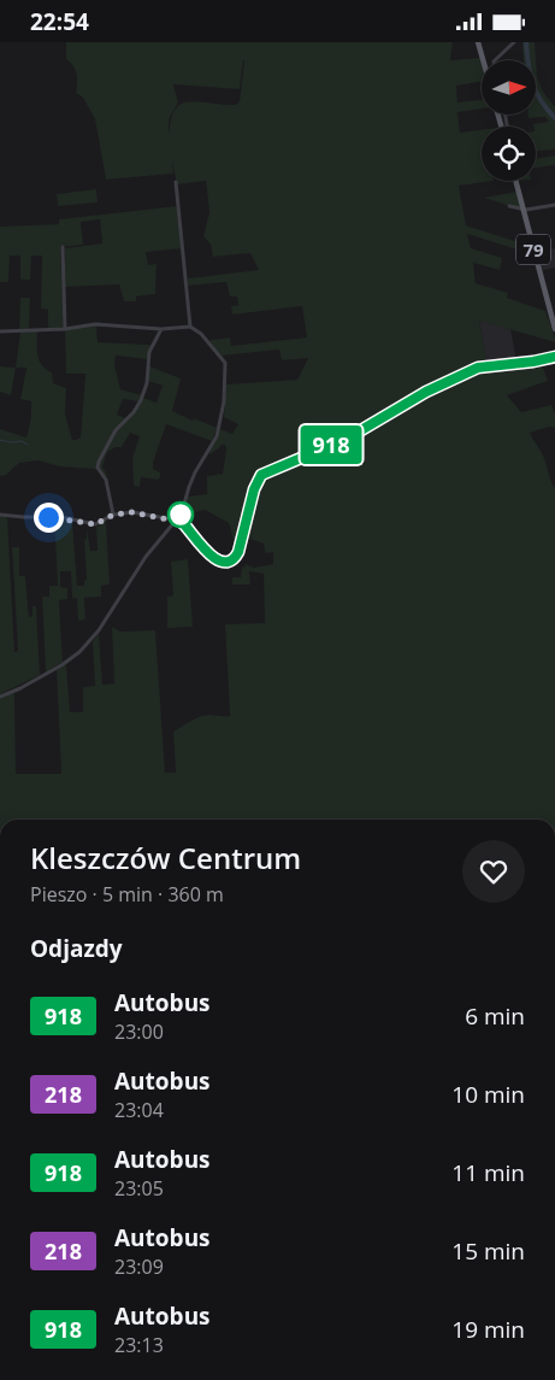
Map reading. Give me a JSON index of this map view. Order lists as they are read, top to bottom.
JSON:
{
  "streets": {
    "main road": ["79"]
  },
  "lines": ["bus line 918"],
  "north": "right",
  "page": {
    "status": "22:54",
    "on_map": "918",
    "heading": [
      ["Kleszczów Centrum", "Pieszo · 5 min · 360 m"],
      "Odjazdy"
    ],
    "list": [
      {
        "mark": "918",
        "name": "Autobus",
        "note": "23:00",
        "value": "6 min"
      },
      {
        "mark": "218",
        "name": "Autobus",
        "note": "23:04",
        "value": "10 min"
      },
      {
        "mark": "918",
        "name": "Autobus",
        "note": "23:05",
        "value": "11 min"
      },
      {
        "mark": "218",
        "name": "Autobus",
        "note": "23:09",
        "value": "15 min"
      },
      {
        "mark": "918",
        "name": "Autobus",
        "note": "23:13",
        "value": "19 min"
      }
    ]
  }
}
